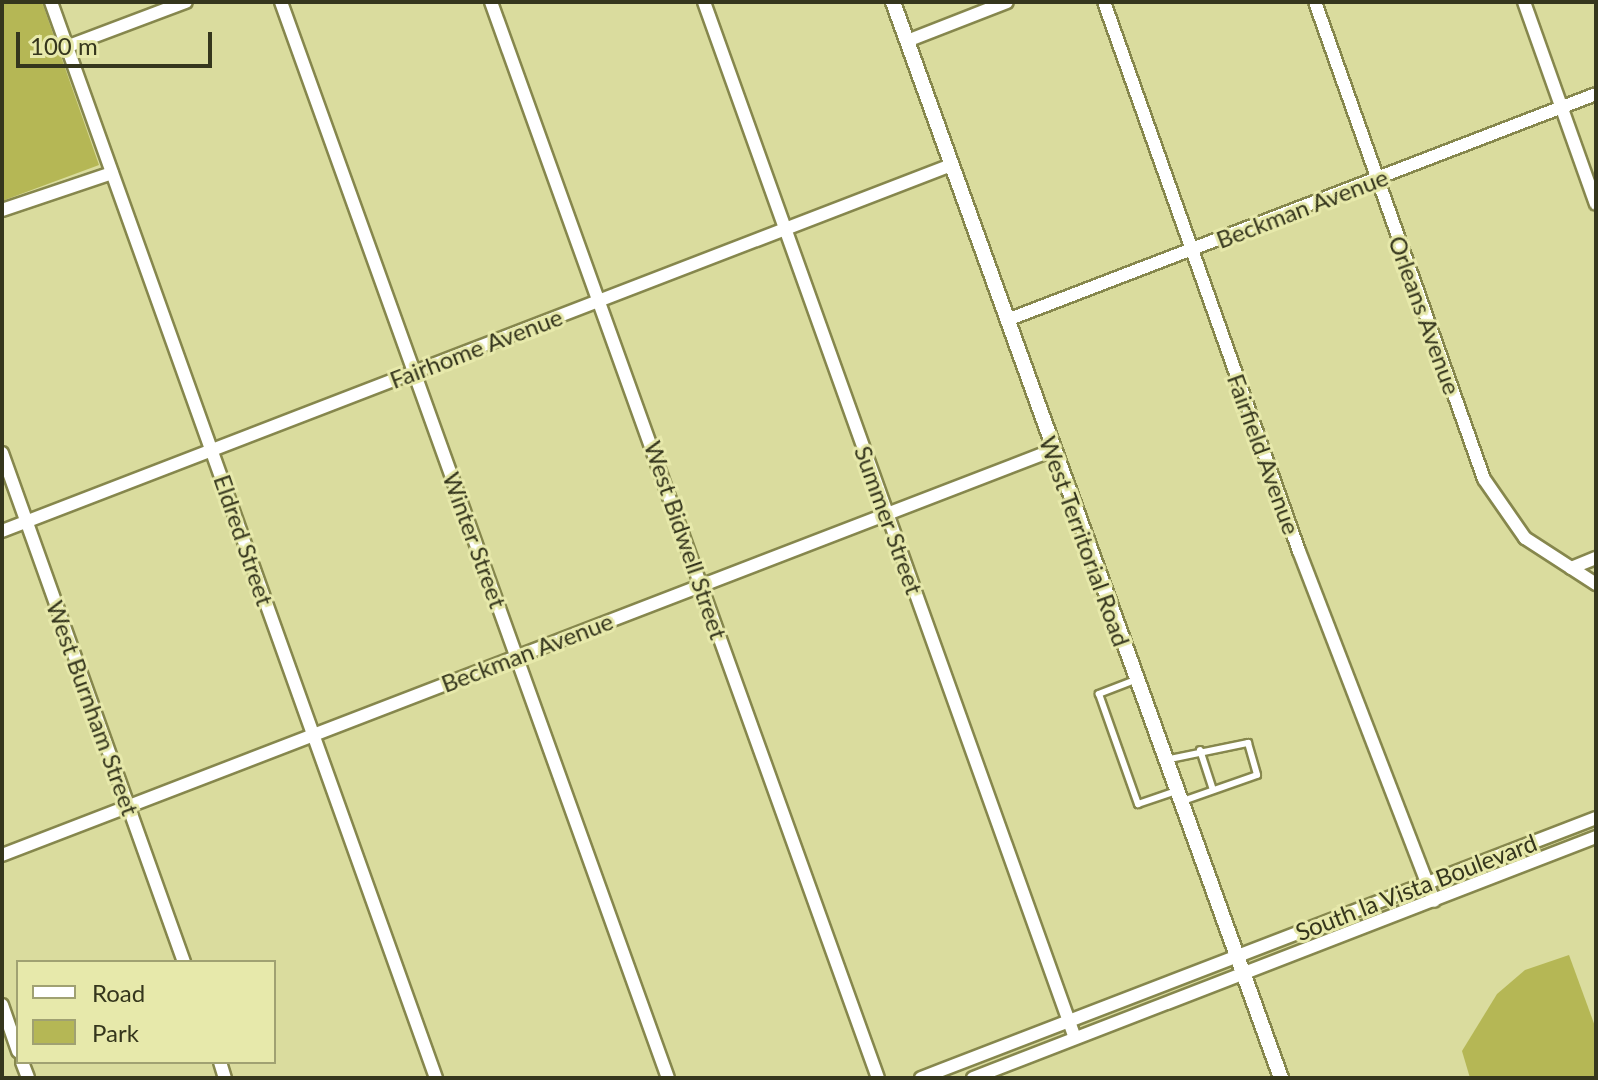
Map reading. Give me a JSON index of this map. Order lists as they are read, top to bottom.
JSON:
{
  "streets": {
    "street": [
      "Beckman Avenue",
      "Orleans Avenue",
      "Fairhome Avenue",
      "Fairfield Avenue",
      "Summer Street",
      "Eldred Street",
      "Winter Street",
      "West Bidwell Street",
      "West Territorial Road",
      "West Burnham Street",
      "South la Vista Boulevard"
    ]
  },
  "crossings": [
    ["Beckman Avenue", "Orleans Avenue"],
    ["Beckman Avenue", "Fairfield Avenue"],
    ["Beckman Avenue", "Summer Street"],
    ["Beckman Avenue", "Eldred Street"],
    ["Beckman Avenue", "Winter Street"],
    ["Beckman Avenue", "West Bidwell Street"],
    ["Beckman Avenue", "West Territorial Road"],
    ["Beckman Avenue", "West Burnham Street"],
    ["Fairhome Avenue", "Summer Street"],
    ["Fairhome Avenue", "Eldred Street"],
    ["Fairhome Avenue", "Winter Street"],
    ["Fairhome Avenue", "West Bidwell Street"],
    ["Fairhome Avenue", "West Territorial Road"],
    ["Fairhome Avenue", "West Burnham Street"],
    ["Fairfield Avenue", "South la Vista Boulevard"],
    ["Summer Street", "South la Vista Boulevard"],
    ["West Territorial Road", "South la Vista Boulevard"]
  ],
  "legend": ["Road", "Park"],
  "scale_bar": "100 m"
}
